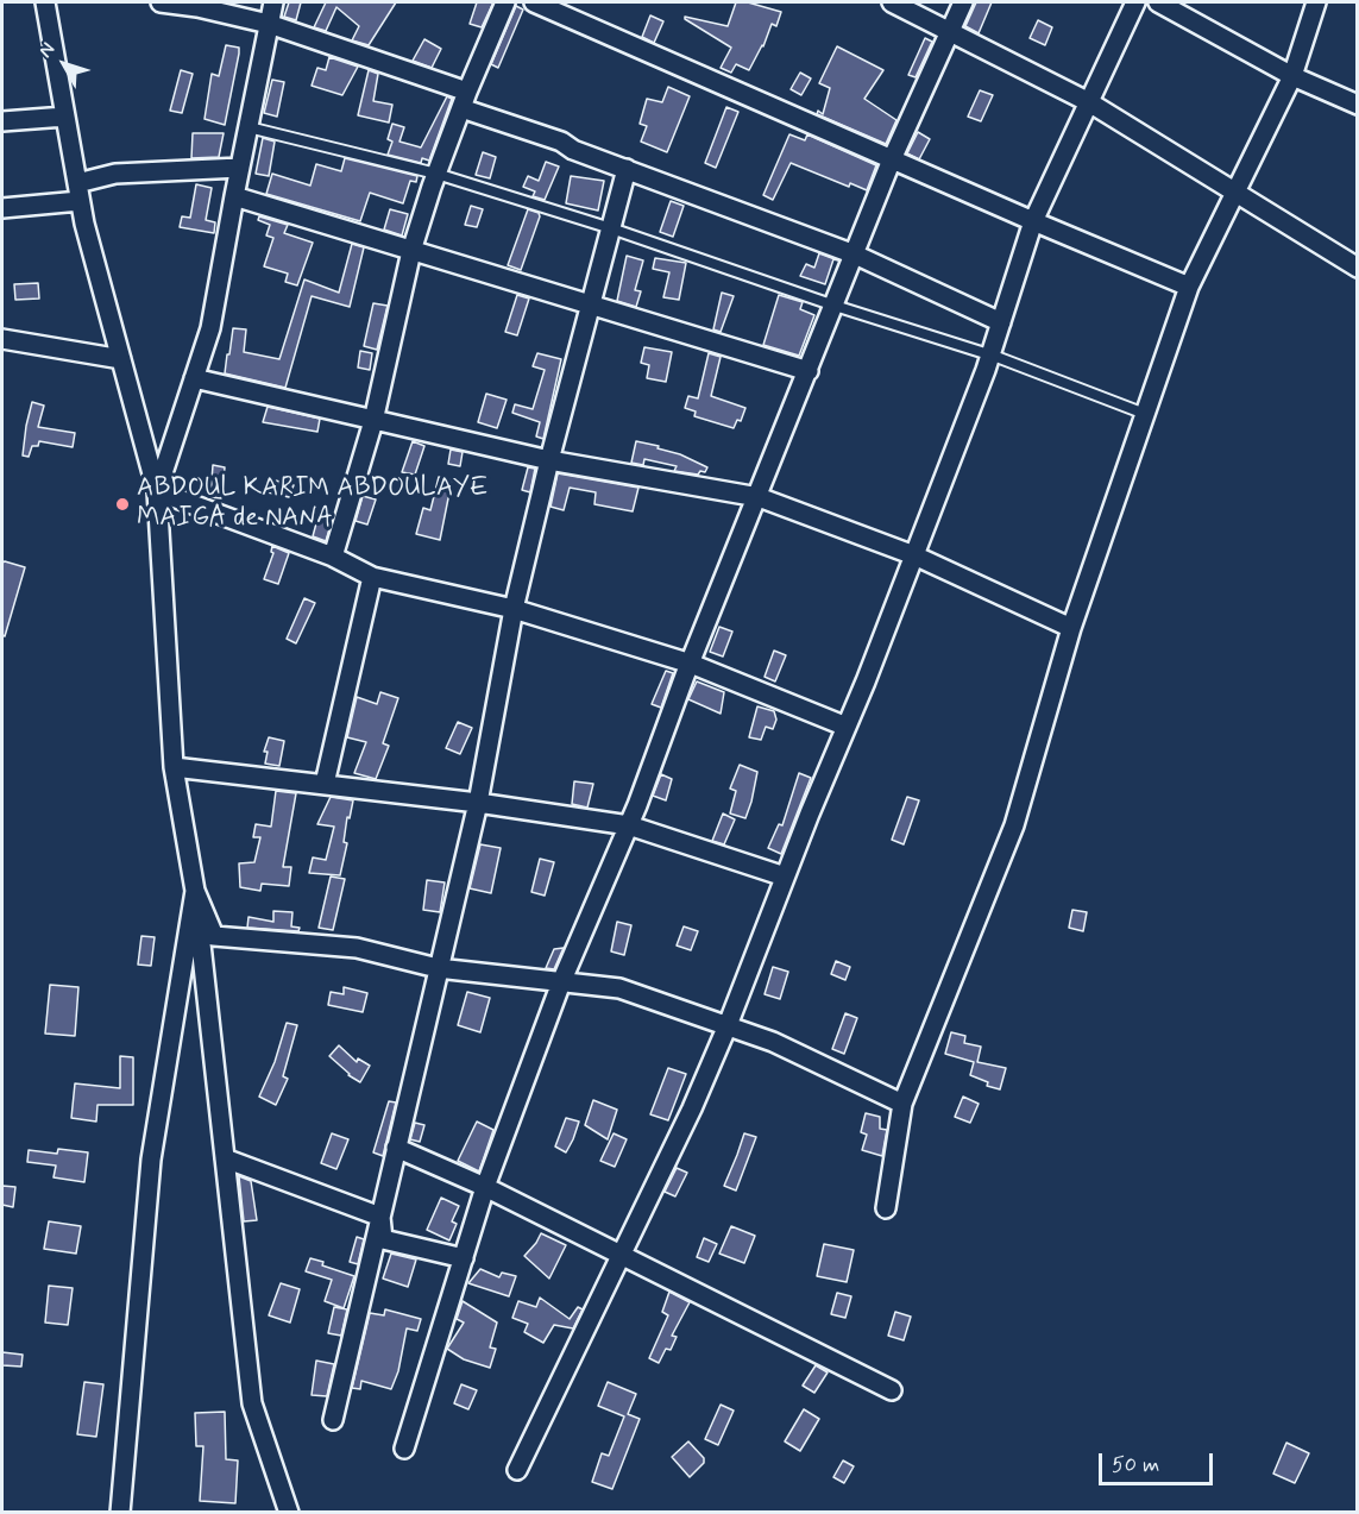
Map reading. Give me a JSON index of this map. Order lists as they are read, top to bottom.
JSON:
{
  "places": ["ABDOUL KARIM ABDOULAYE MAIGA de NANA"],
  "scale_bar": "50 m",
  "north": "top left"
}
